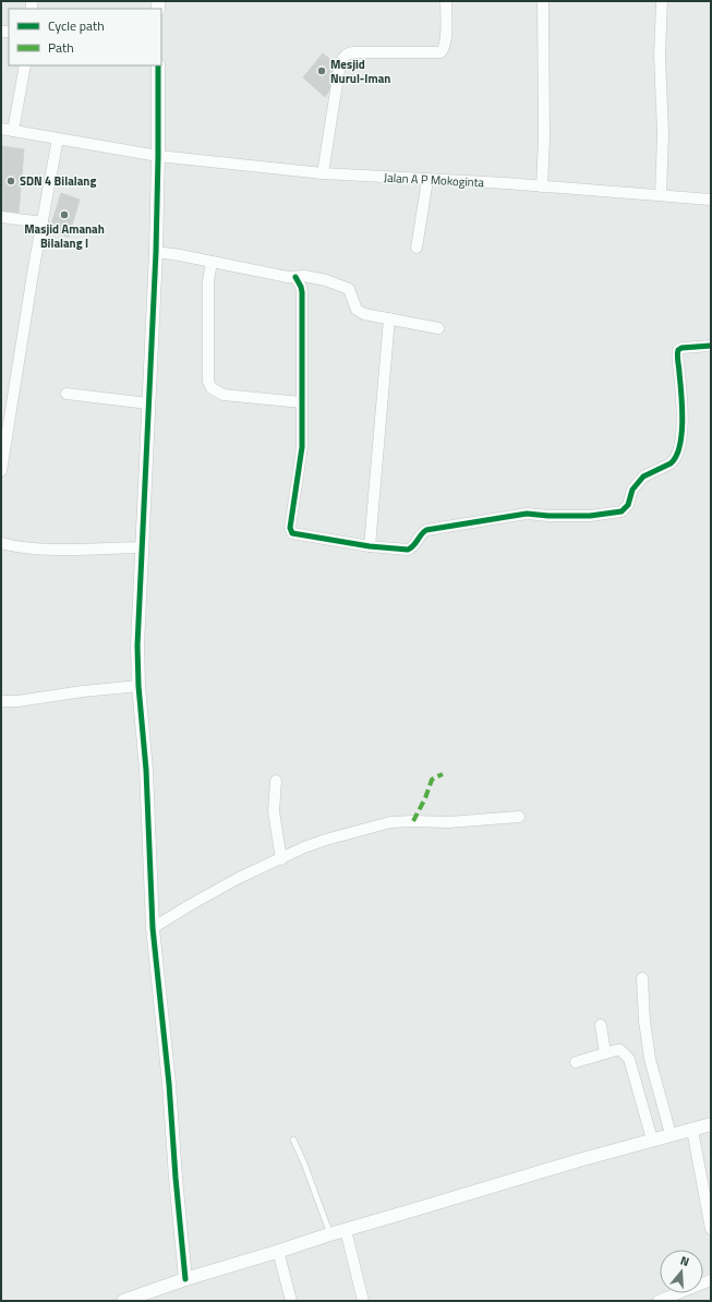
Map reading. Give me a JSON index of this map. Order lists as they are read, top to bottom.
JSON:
{
  "streets": {
    "street": ["Jalan A P Mokoginta"]
  },
  "places": ["Mesjid Nurul-Iman", "SDN 4 Bilalang", "Masjid Amanah Bilalang I"],
  "legend": ["Cycle path", "Path"],
  "north": "top"
}
